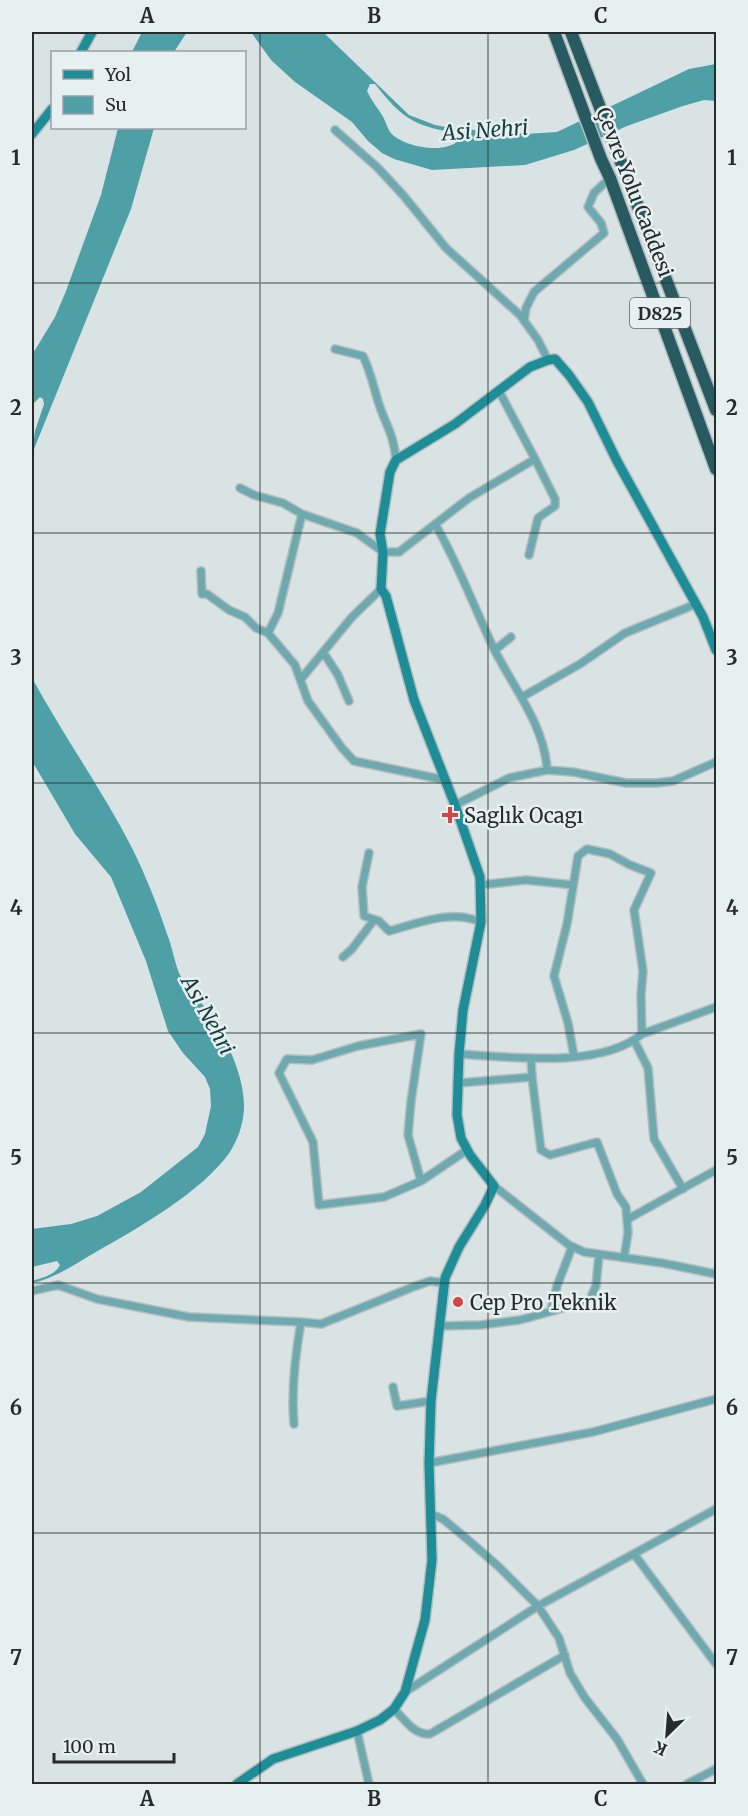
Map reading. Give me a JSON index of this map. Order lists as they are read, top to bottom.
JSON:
{
  "streets": {
    "highway": ["Çevre Yolu Caddesi", "D825"]
  },
  "water": ["Asi Nehri"],
  "places": {
    "health": ["Saglık Ocagı"],
    "other": ["Cep Pro Teknik"]
  },
  "legend": ["Yol", "Su"],
  "scale_bar": "100 m",
  "north": "bottom left",
  "grid": {
    "columns": ["A", "B", "C"],
    "rows": [
      "1",
      "2",
      "3",
      "4",
      "5",
      "6",
      "7"
    ]
  }
}
